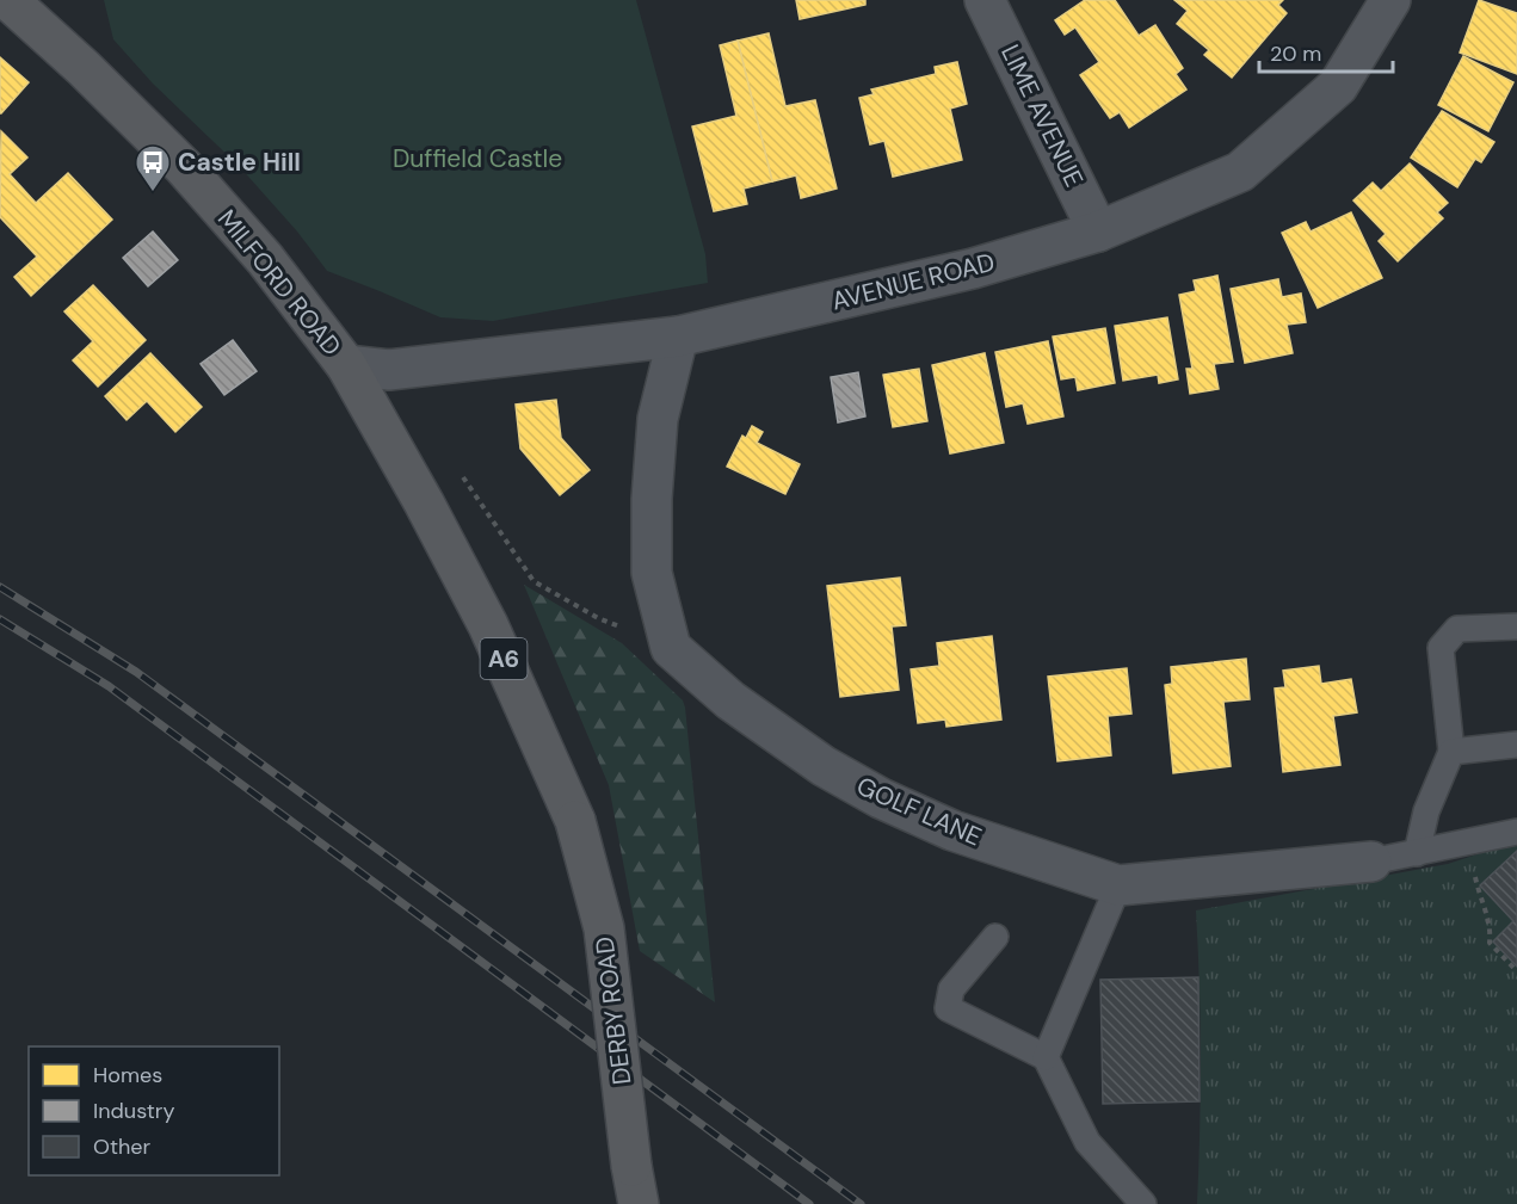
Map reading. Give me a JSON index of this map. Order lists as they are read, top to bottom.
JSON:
{
  "streets": {
    "highway": ["MILFORD ROAD", "A6", "DERBY ROAD"],
    "street": ["LIME AVENUE", "AVENUE ROAD", "GOLF LANE"]
  },
  "crossings": [
    ["LIME AVENUE", "AVENUE ROAD"],
    ["AVENUE ROAD", "MILFORD ROAD"],
    ["MILFORD ROAD", "DERBY ROAD"]
  ],
  "parks": ["Duffield Castle"],
  "places": {
    "bus stop": ["Castle Hill"]
  },
  "legend": ["Homes", "Industry", "Other"],
  "scale_bar": "20 m"
}
